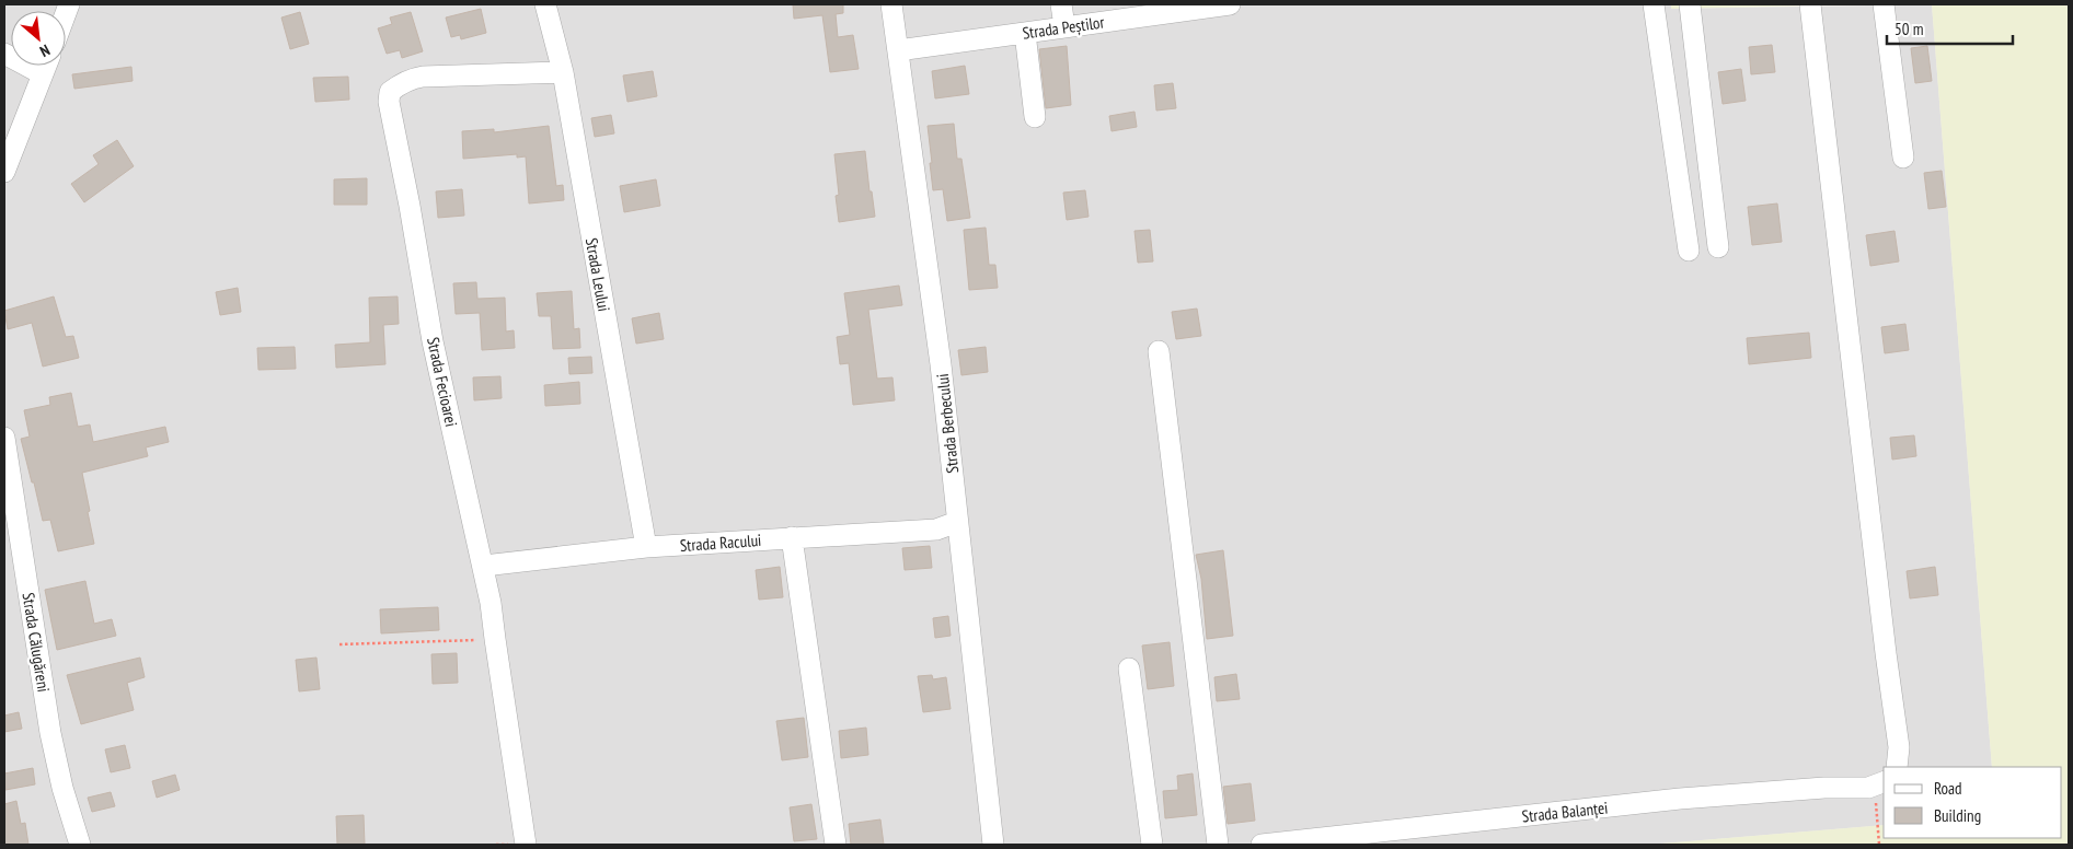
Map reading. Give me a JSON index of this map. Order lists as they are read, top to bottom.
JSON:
{
  "streets": {
    "street": [
      "Strada Peștilor",
      "Strada Leului",
      "Strada Fecioarei",
      "Strada Berbecului",
      "Strada Racului",
      "Strada Călugăreni",
      "Strada Balanței"
    ]
  },
  "crossings": [
    ["Strada Peștilor", "Strada Berbecului"],
    ["Strada Leului", "Strada Fecioarei"],
    ["Strada Leului", "Strada Racului"],
    ["Strada Fecioarei", "Strada Racului"],
    ["Strada Berbecului", "Strada Racului"]
  ],
  "legend": ["Road", "Building"],
  "scale_bar": "50 m",
  "north": "bottom right"
}
